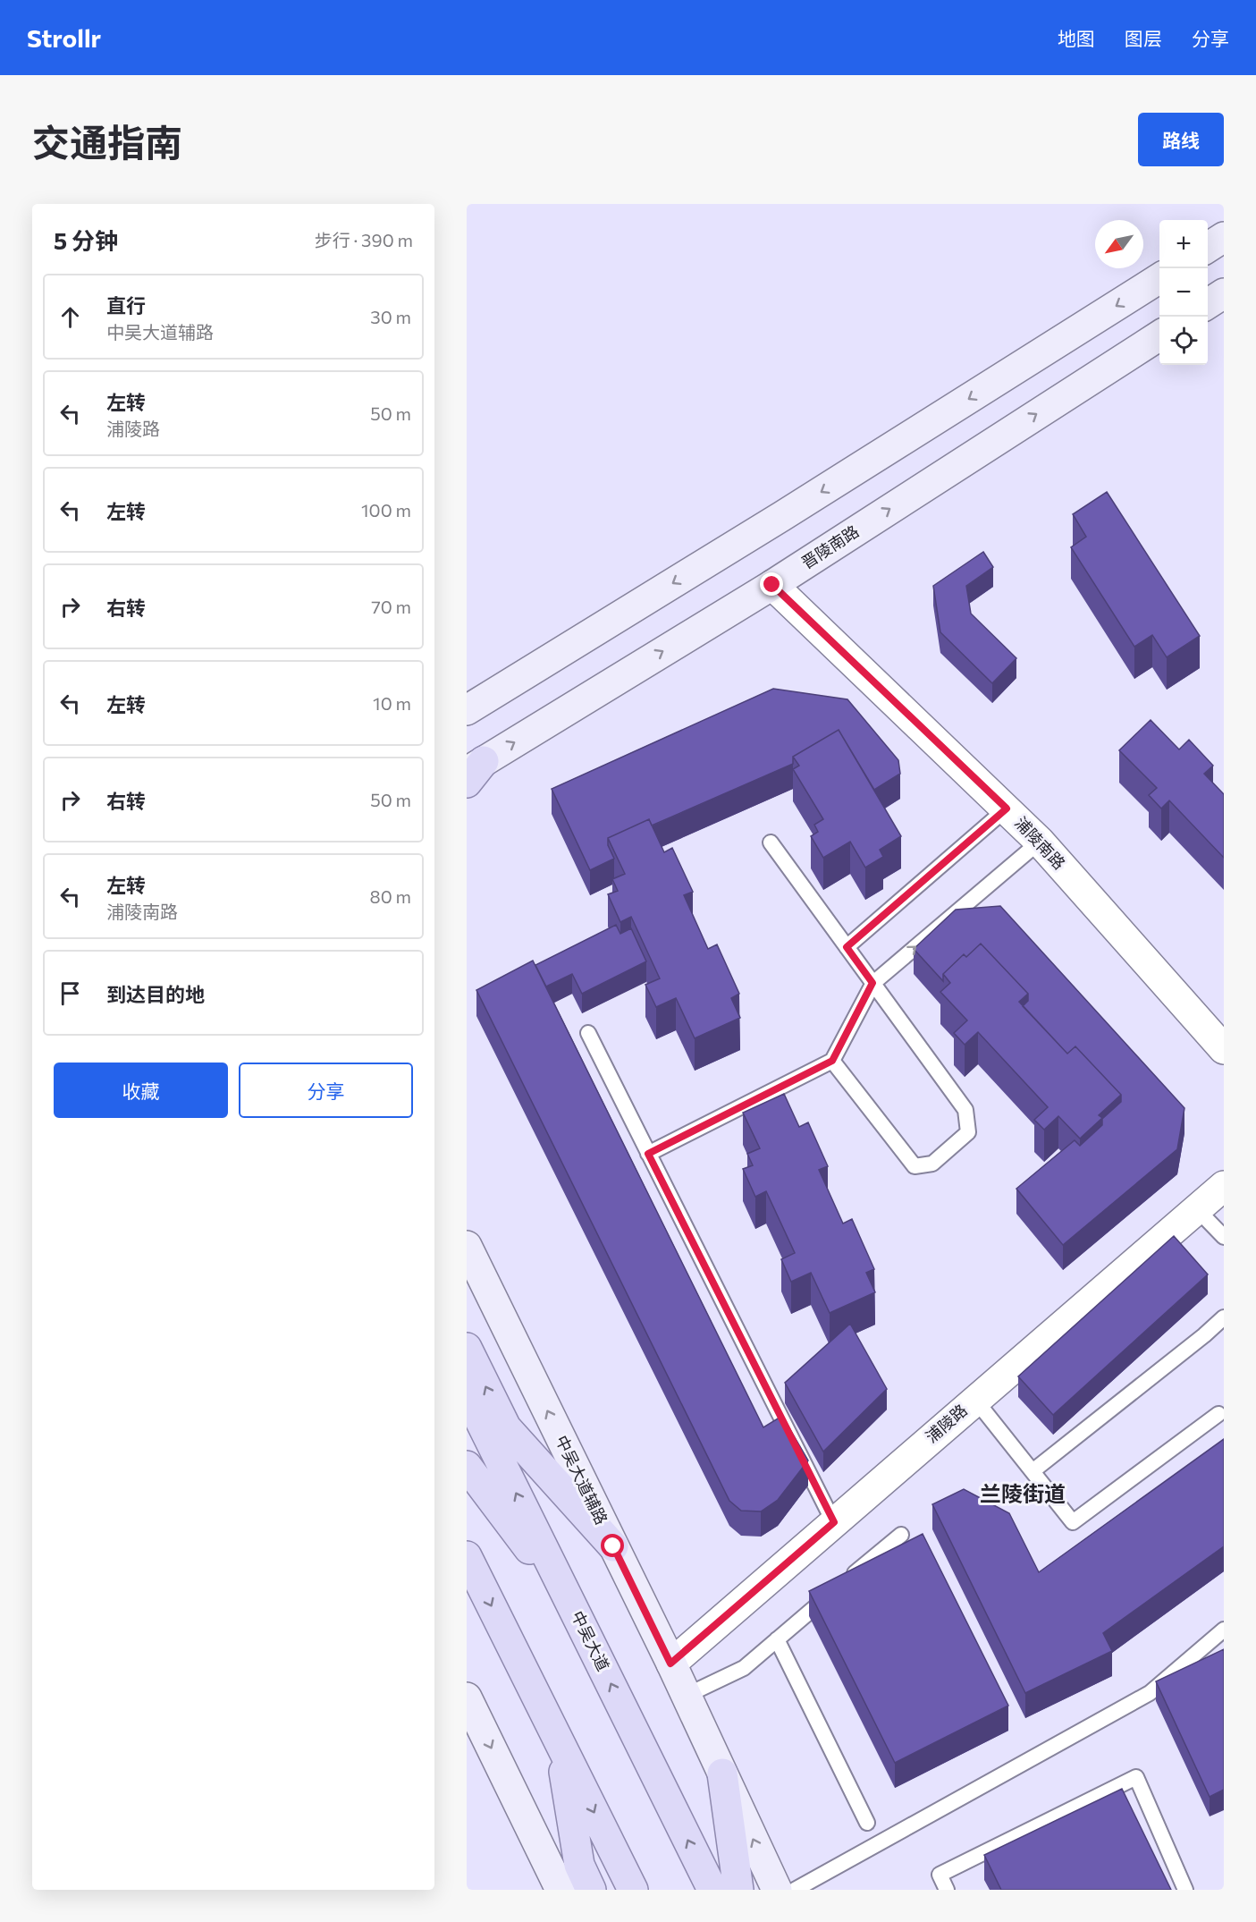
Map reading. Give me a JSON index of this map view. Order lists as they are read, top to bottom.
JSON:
{
  "streets": {
    "main road": ["晋陵南路", "中吴大道辅路", "中吴大道"],
    "street": ["浦陵南路", "浦陵路"]
  },
  "crossings": [
    ["晋陵南路", "浦陵南路"],
    ["浦陵路", "中吴大道辅路"]
  ],
  "districts": ["兰陵街道"],
  "north": "bottom left",
  "page": {
    "header": "Strollr",
    "nav": ["地图", "图层", "分享"],
    "title": "交通指南",
    "buttons": [
      "路线",
      ["收藏", "分享"]
    ],
    "heading": ["5 分钟", "步行 · 390 m"],
    "map_buttons": ["+", "−"],
    "list": [
      ["直行", "中吴大道辅路", "30 m"],
      ["左转", "浦陵路", "50 m"],
      ["左转", "100 m"],
      ["右转", "70 m"],
      ["左转", "10 m"],
      ["右转", "50 m"],
      ["左转", "浦陵南路", "80 m"],
      "到达目的地"
    ]
  }
}
